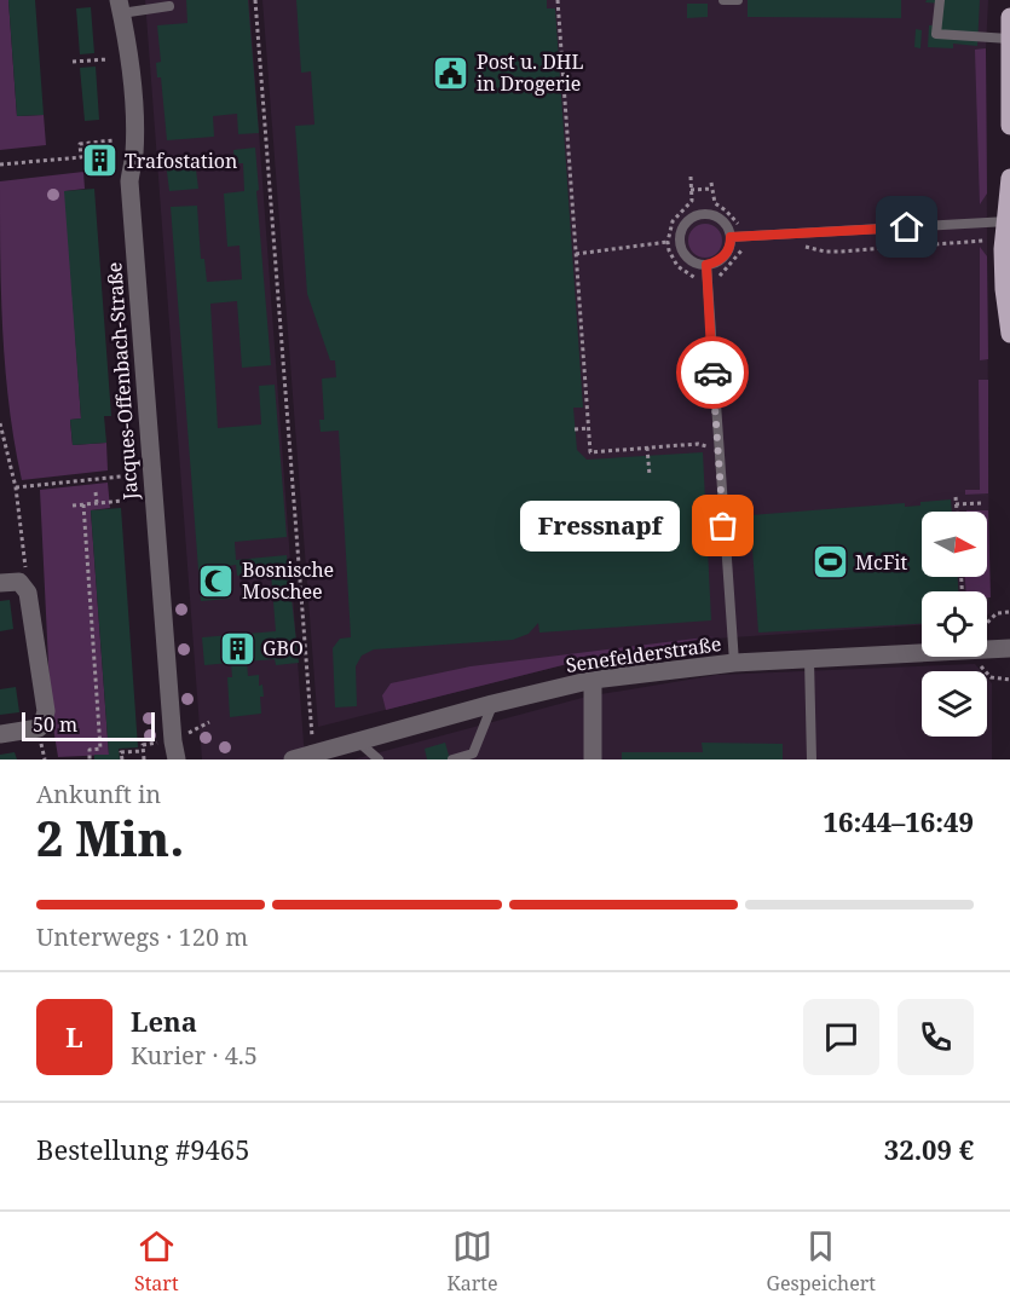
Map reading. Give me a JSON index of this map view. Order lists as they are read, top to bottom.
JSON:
{
  "streets": {
    "street": ["Jacques-Offenbach-Straße", "Senefelderstraße"]
  },
  "places": {
    "public building": ["Post u. DHL in Drogerie"],
    "building": ["Trafostation", "GBO"],
    "other": ["Fressnapf"],
    "sports": ["McFit"],
    "mosque": ["Bosnische Moschee"]
  },
  "scale_bar": "50 m",
  "north": "right",
  "page": {
    "bubble": "Fressnapf",
    "scale": "50 m",
    "heading": ["2 Min.", "Ankunft in", "16:44–16:49"],
    "panel": [
      "Lena",
      "Kurier · 4.5",
      "Bestellung #9465",
      "32.09 €"
    ],
    "bar": "Unterwegs · 120 m",
    "round": "L",
    "tabs": ["Start", "Karte", "Gespeichert"]
  }
}
